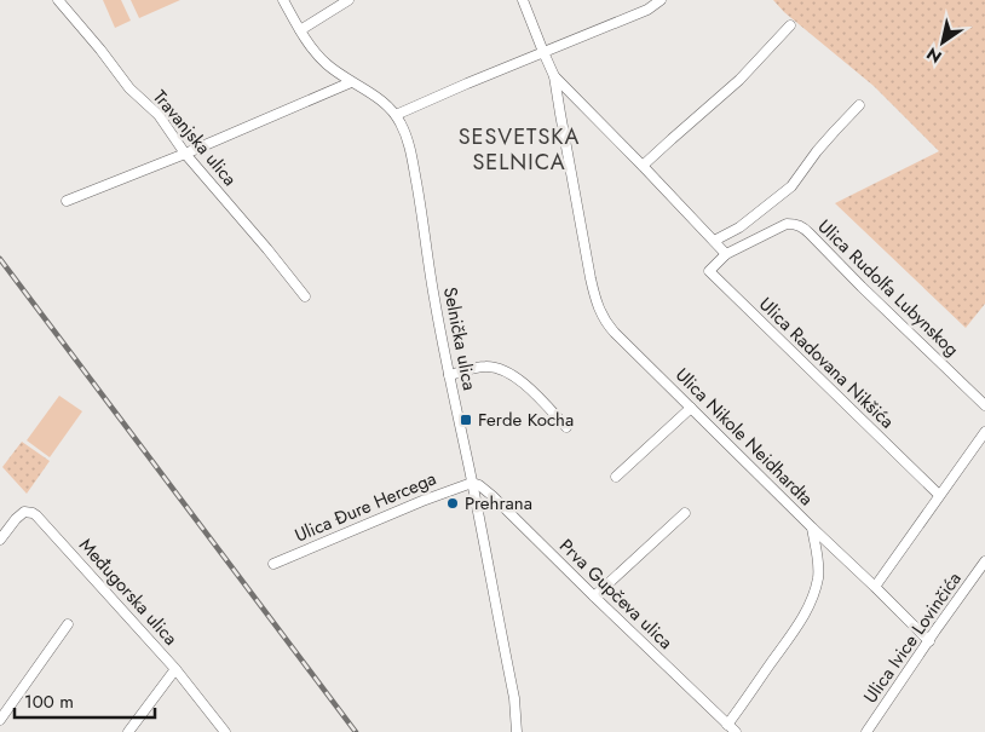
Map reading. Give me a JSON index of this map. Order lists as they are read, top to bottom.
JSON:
{
  "streets": {
    "street": [
      "Travanjska ulica",
      "Ulica Rudolfa Lubynskog",
      "Selnička ulica",
      "Ulica Radovana Nikšića",
      "Ulica Nikole Neidhardta",
      "Ulica Đure Hercega",
      "Međugorska ulica",
      "Prva Gupčeva ulica",
      "Ulica Ivice Lovinčića"
    ]
  },
  "crossings": [
    ["Ulica Rudolfa Lubynskog", "Ulica Radovana Nikšića"],
    ["Selnička ulica", "Ulica Đure Hercega"],
    ["Selnička ulica", "Prva Gupčeva ulica"],
    ["Ulica Nikole Neidhardta", "Prva Gupčeva ulica"],
    ["Ulica Đure Hercega", "Prva Gupčeva ulica"]
  ],
  "districts": ["SESVETSKA SELNICA"],
  "places": {
    "transit": ["Ferde Kocha"],
    "other": ["Prehrana"]
  },
  "scale_bar": "100 m",
  "north": "bottom left"
}
